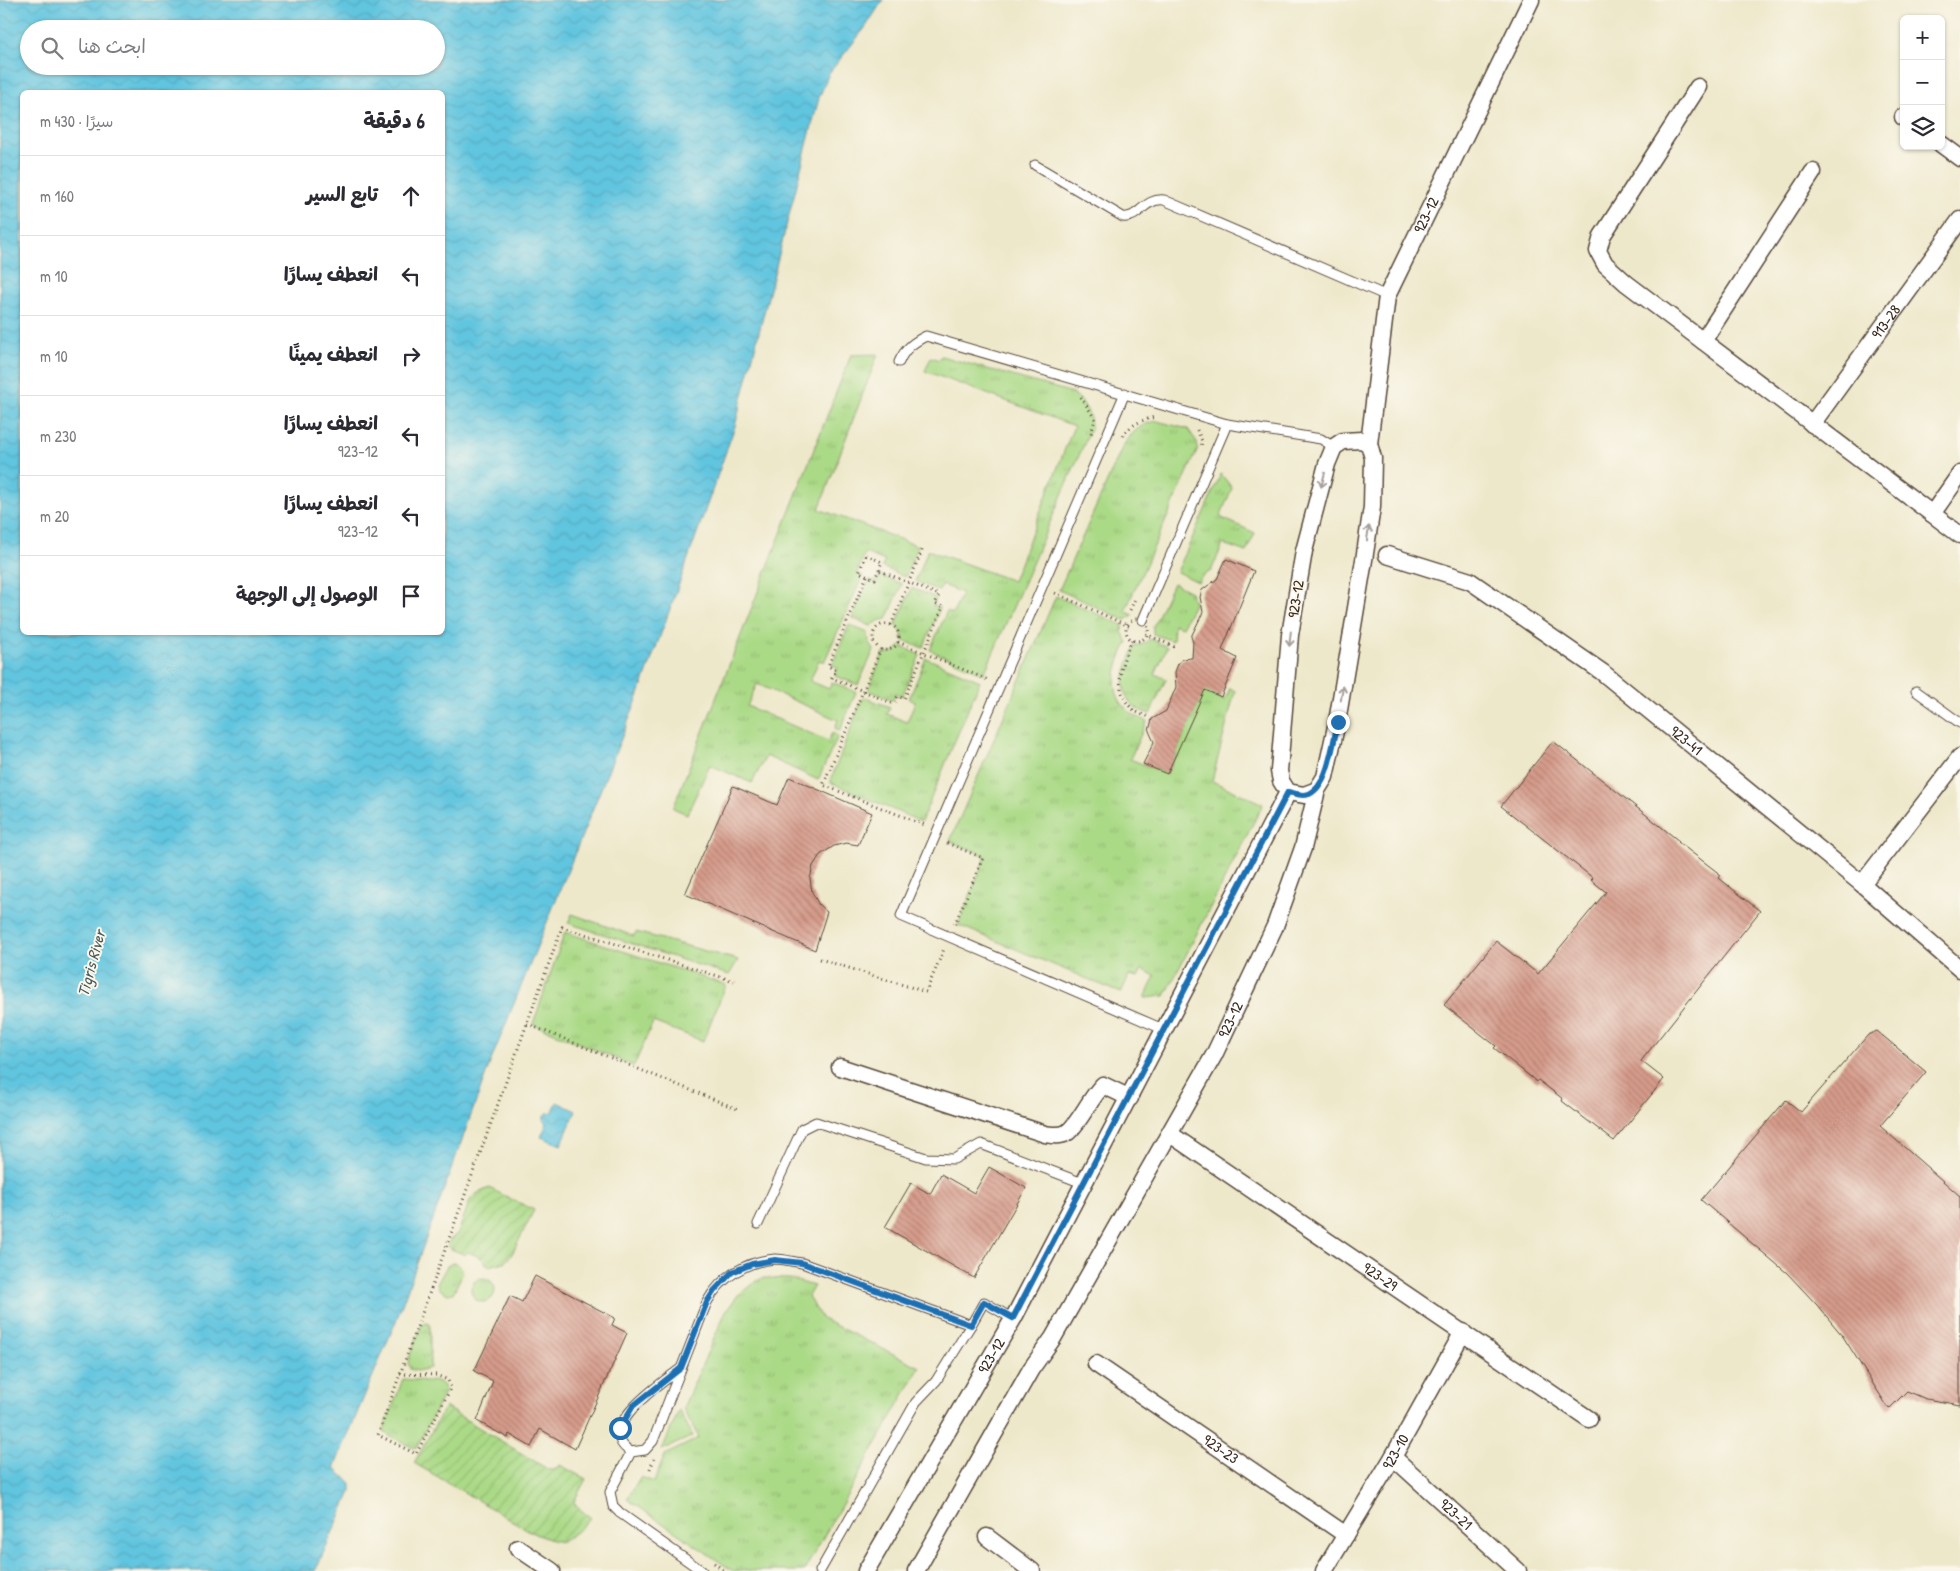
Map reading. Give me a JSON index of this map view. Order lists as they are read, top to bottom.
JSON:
{
  "streets": {
    "street": [
      "923-12",
      "913-28",
      "923-41",
      "923-29",
      "923-23",
      "923-10",
      "923-21"
    ]
  },
  "crossings": [
    ["923-12", "923-29"],
    ["923-29", "923-10"],
    ["923-23", "923-10"],
    ["923-10", "923-21"]
  ],
  "water": ["Tigris River"],
  "page": {
    "map_buttons": ["+", "−"],
    "search": "ابحث هنا",
    "heading": ["6 دقيقة", "سيرًا · 430 m"],
    "list": [
      ["تابع السير", "160 m"],
      ["انعطف يسارًا", "10 m"],
      ["انعطف يمينًا", "10 m"],
      ["انعطف يسارًا", "923-12", "230 m"],
      ["انعطف يسارًا", "923-12", "20 m"],
      "الوصول إلى الوجهة"
    ]
  }
}
